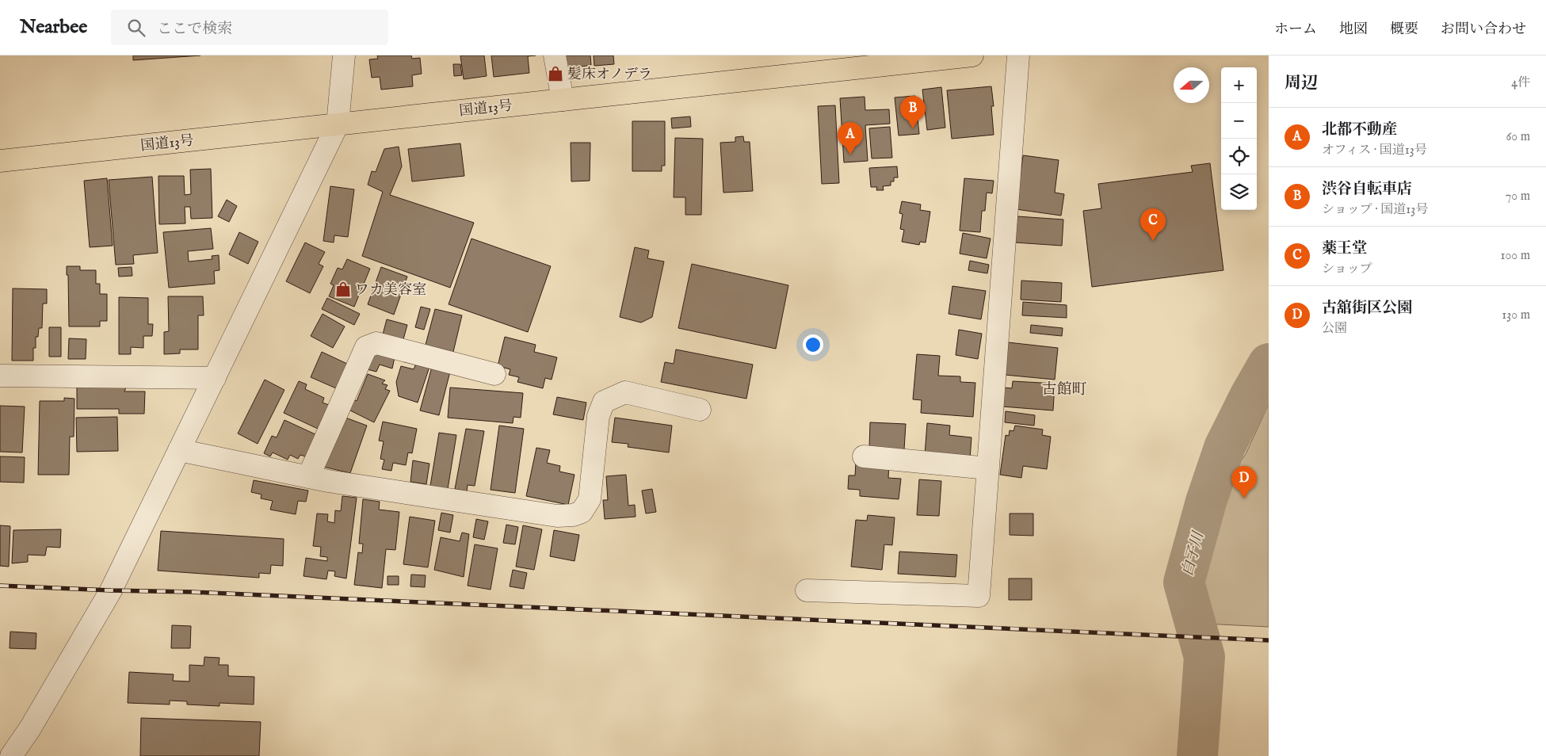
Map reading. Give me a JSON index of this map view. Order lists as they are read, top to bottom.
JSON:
{
  "streets": {
    "highway": ["国道13号"]
  },
  "districts": ["古館町"],
  "water": ["白子川"],
  "places": {
    "shop": ["髪床オノデラ", "ワカ美容室"]
  },
  "north": "left",
  "page": {
    "header": "Nearbee",
    "search": "ここで検索",
    "nav": [
      "ホーム",
      "地図",
      "概要",
      "お問い合わせ"
    ],
    "heading": ["周辺", "4件"],
    "map_buttons": ["+", "−"],
    "pins": [
      "B",
      "A",
      "C",
      "D"
    ],
    "list": [
      {
        "mark": "A",
        "name": "北都不動産",
        "note": "オフィス · 国道13号",
        "value": "60 m"
      },
      {
        "mark": "B",
        "name": "渋谷自転車店",
        "note": "ショップ · 国道13号",
        "value": "70 m"
      },
      {
        "mark": "C",
        "name": "薬王堂",
        "note": "ショップ",
        "value": "100 m"
      },
      {
        "mark": "D",
        "name": "古舘街区公園",
        "note": "公園",
        "value": "130 m"
      }
    ]
  }
}
